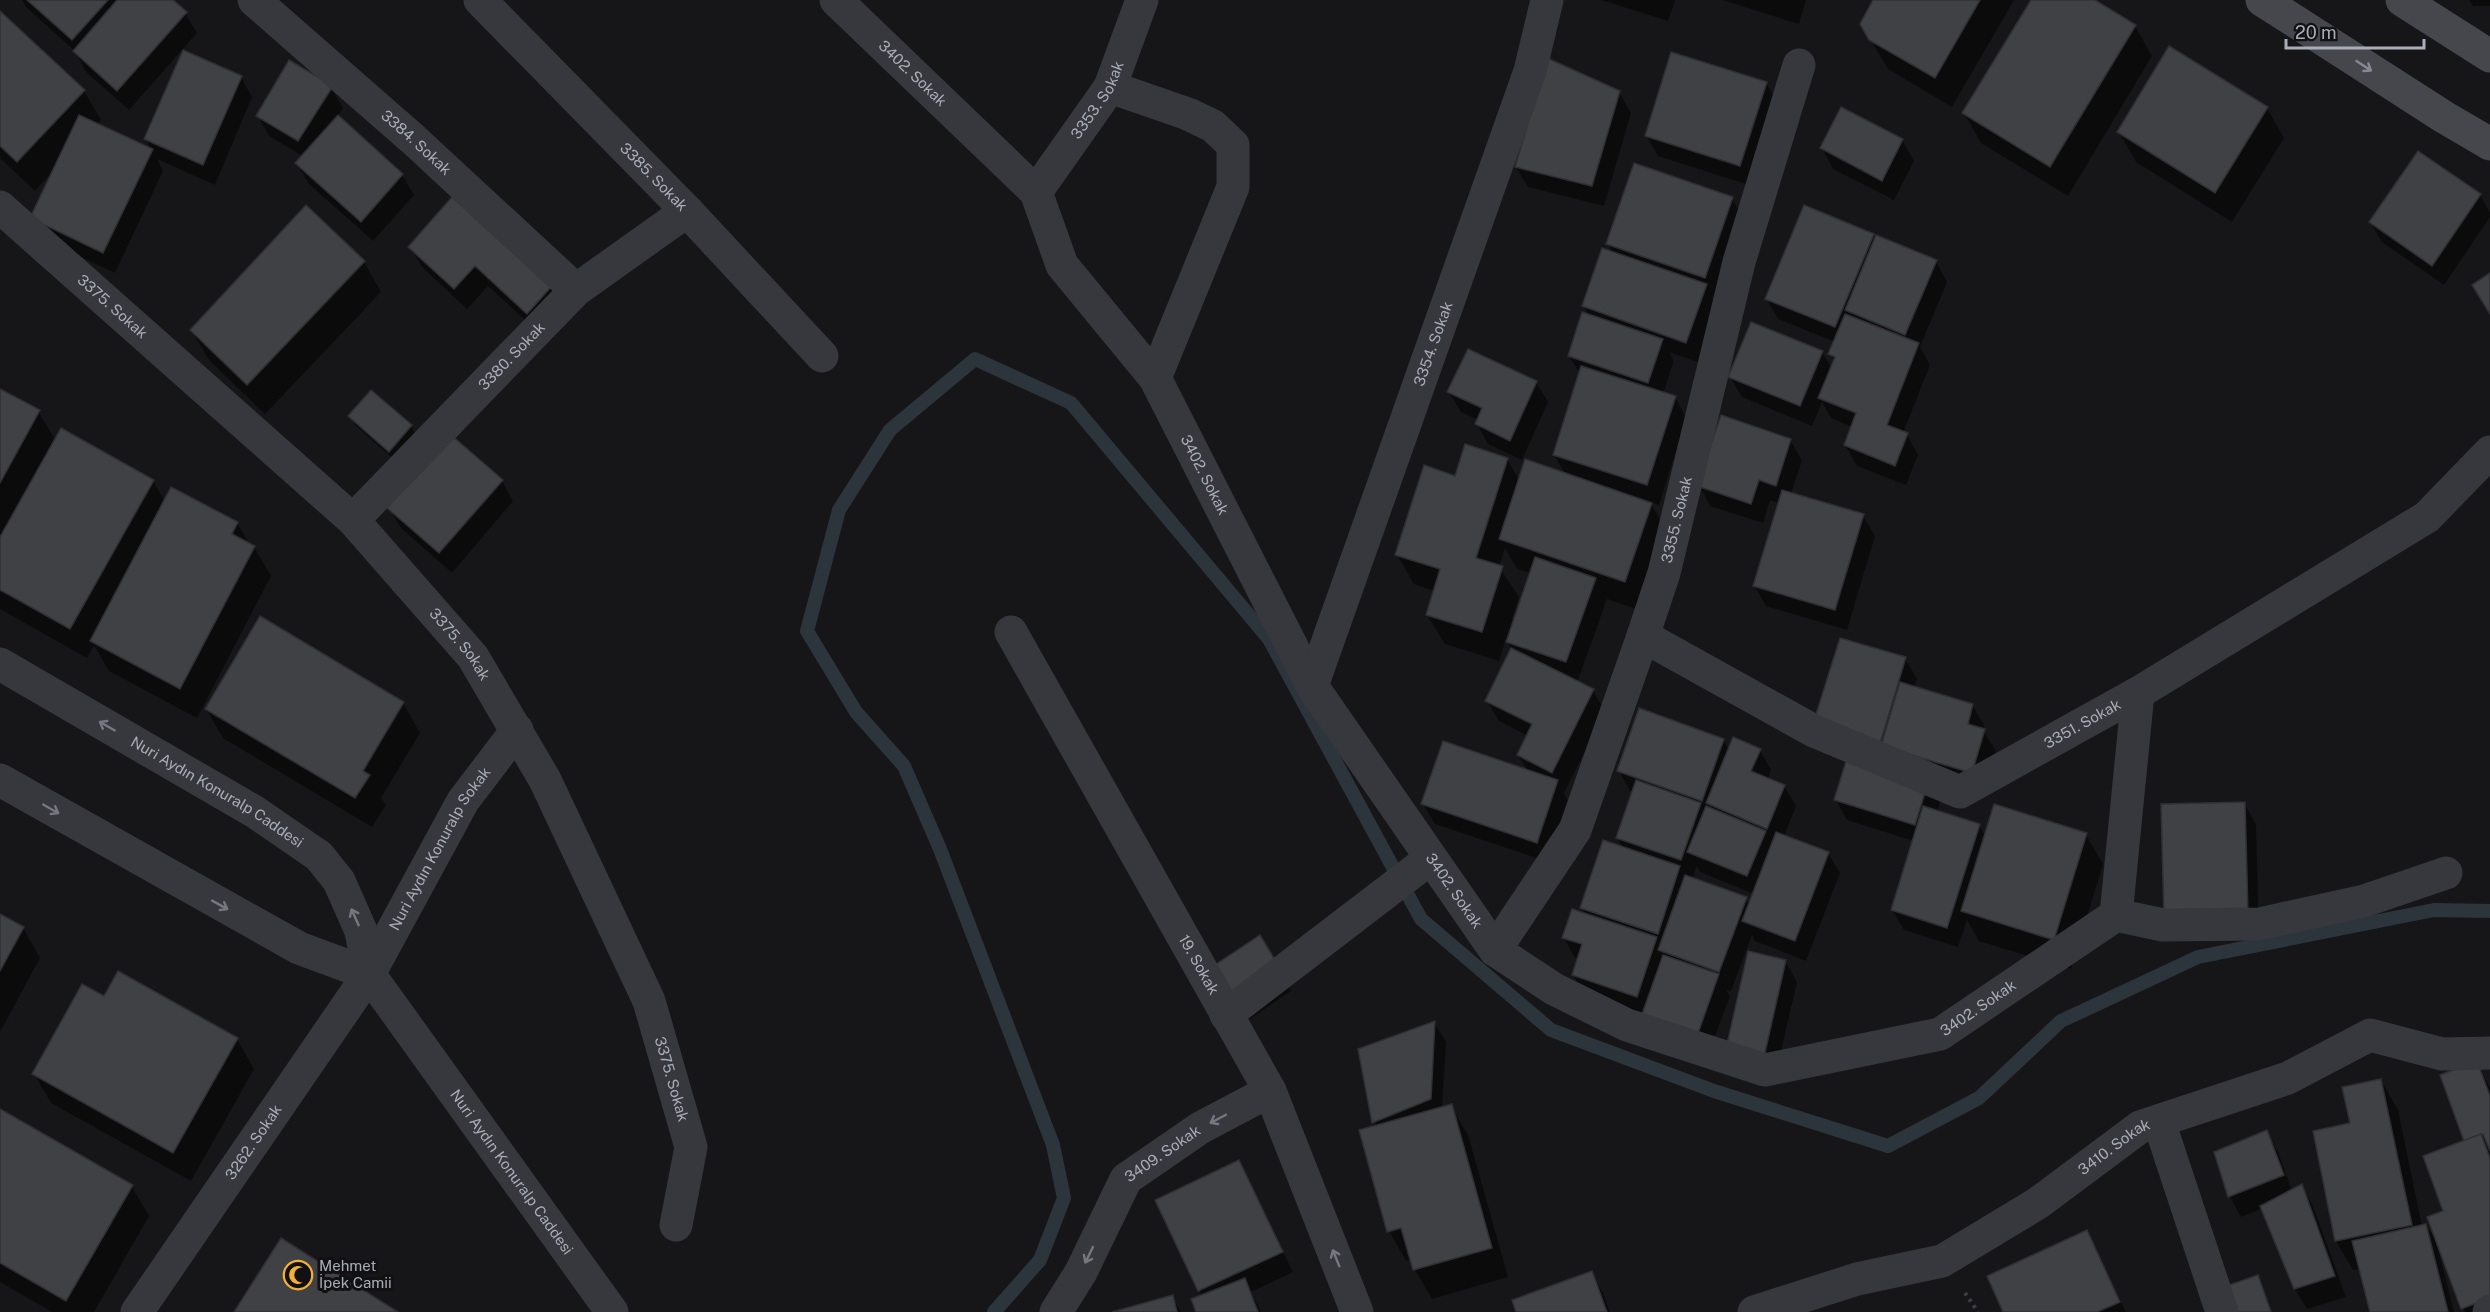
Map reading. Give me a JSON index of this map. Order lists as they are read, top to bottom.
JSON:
{
  "streets": {
    "street": [
      "3402. Sokak",
      "3353. Sokak",
      "3384. Sokak",
      "3385. Sokak",
      "3375. Sokak",
      "3354. Sokak",
      "3380. Sokak",
      "3355. Sokak",
      "3351. Sokak",
      "Nuri Aydın Konuralp Caddesi",
      "Nuri Aydın Konuralp Sokak",
      "19. Sokak",
      "3262. Sokak",
      "3410. Sokak",
      "3409. Sokak"
    ]
  },
  "crossings": [
    ["3402. Sokak", "3353. Sokak"],
    ["3402. Sokak", "3354. Sokak"],
    ["3402. Sokak", "3355. Sokak"],
    ["3384. Sokak", "3380. Sokak"],
    ["3385. Sokak", "3380. Sokak"],
    ["3375. Sokak", "3380. Sokak"],
    ["3375. Sokak", "Nuri Aydın Konuralp Sokak"],
    ["3355. Sokak", "3351. Sokak"],
    ["Nuri Aydın Konuralp Caddesi", "Nuri Aydın Konuralp Sokak"],
    ["Nuri Aydın Konuralp Caddesi", "3262. Sokak"],
    ["Nuri Aydın Konuralp Sokak", "3262. Sokak"],
    ["19. Sokak", "3409. Sokak"]
  ],
  "one_way": ["3409. Sokak"],
  "places": {
    "mosque": ["Mehmet İpek Camii"]
  },
  "scale_bar": "20 m"
}
